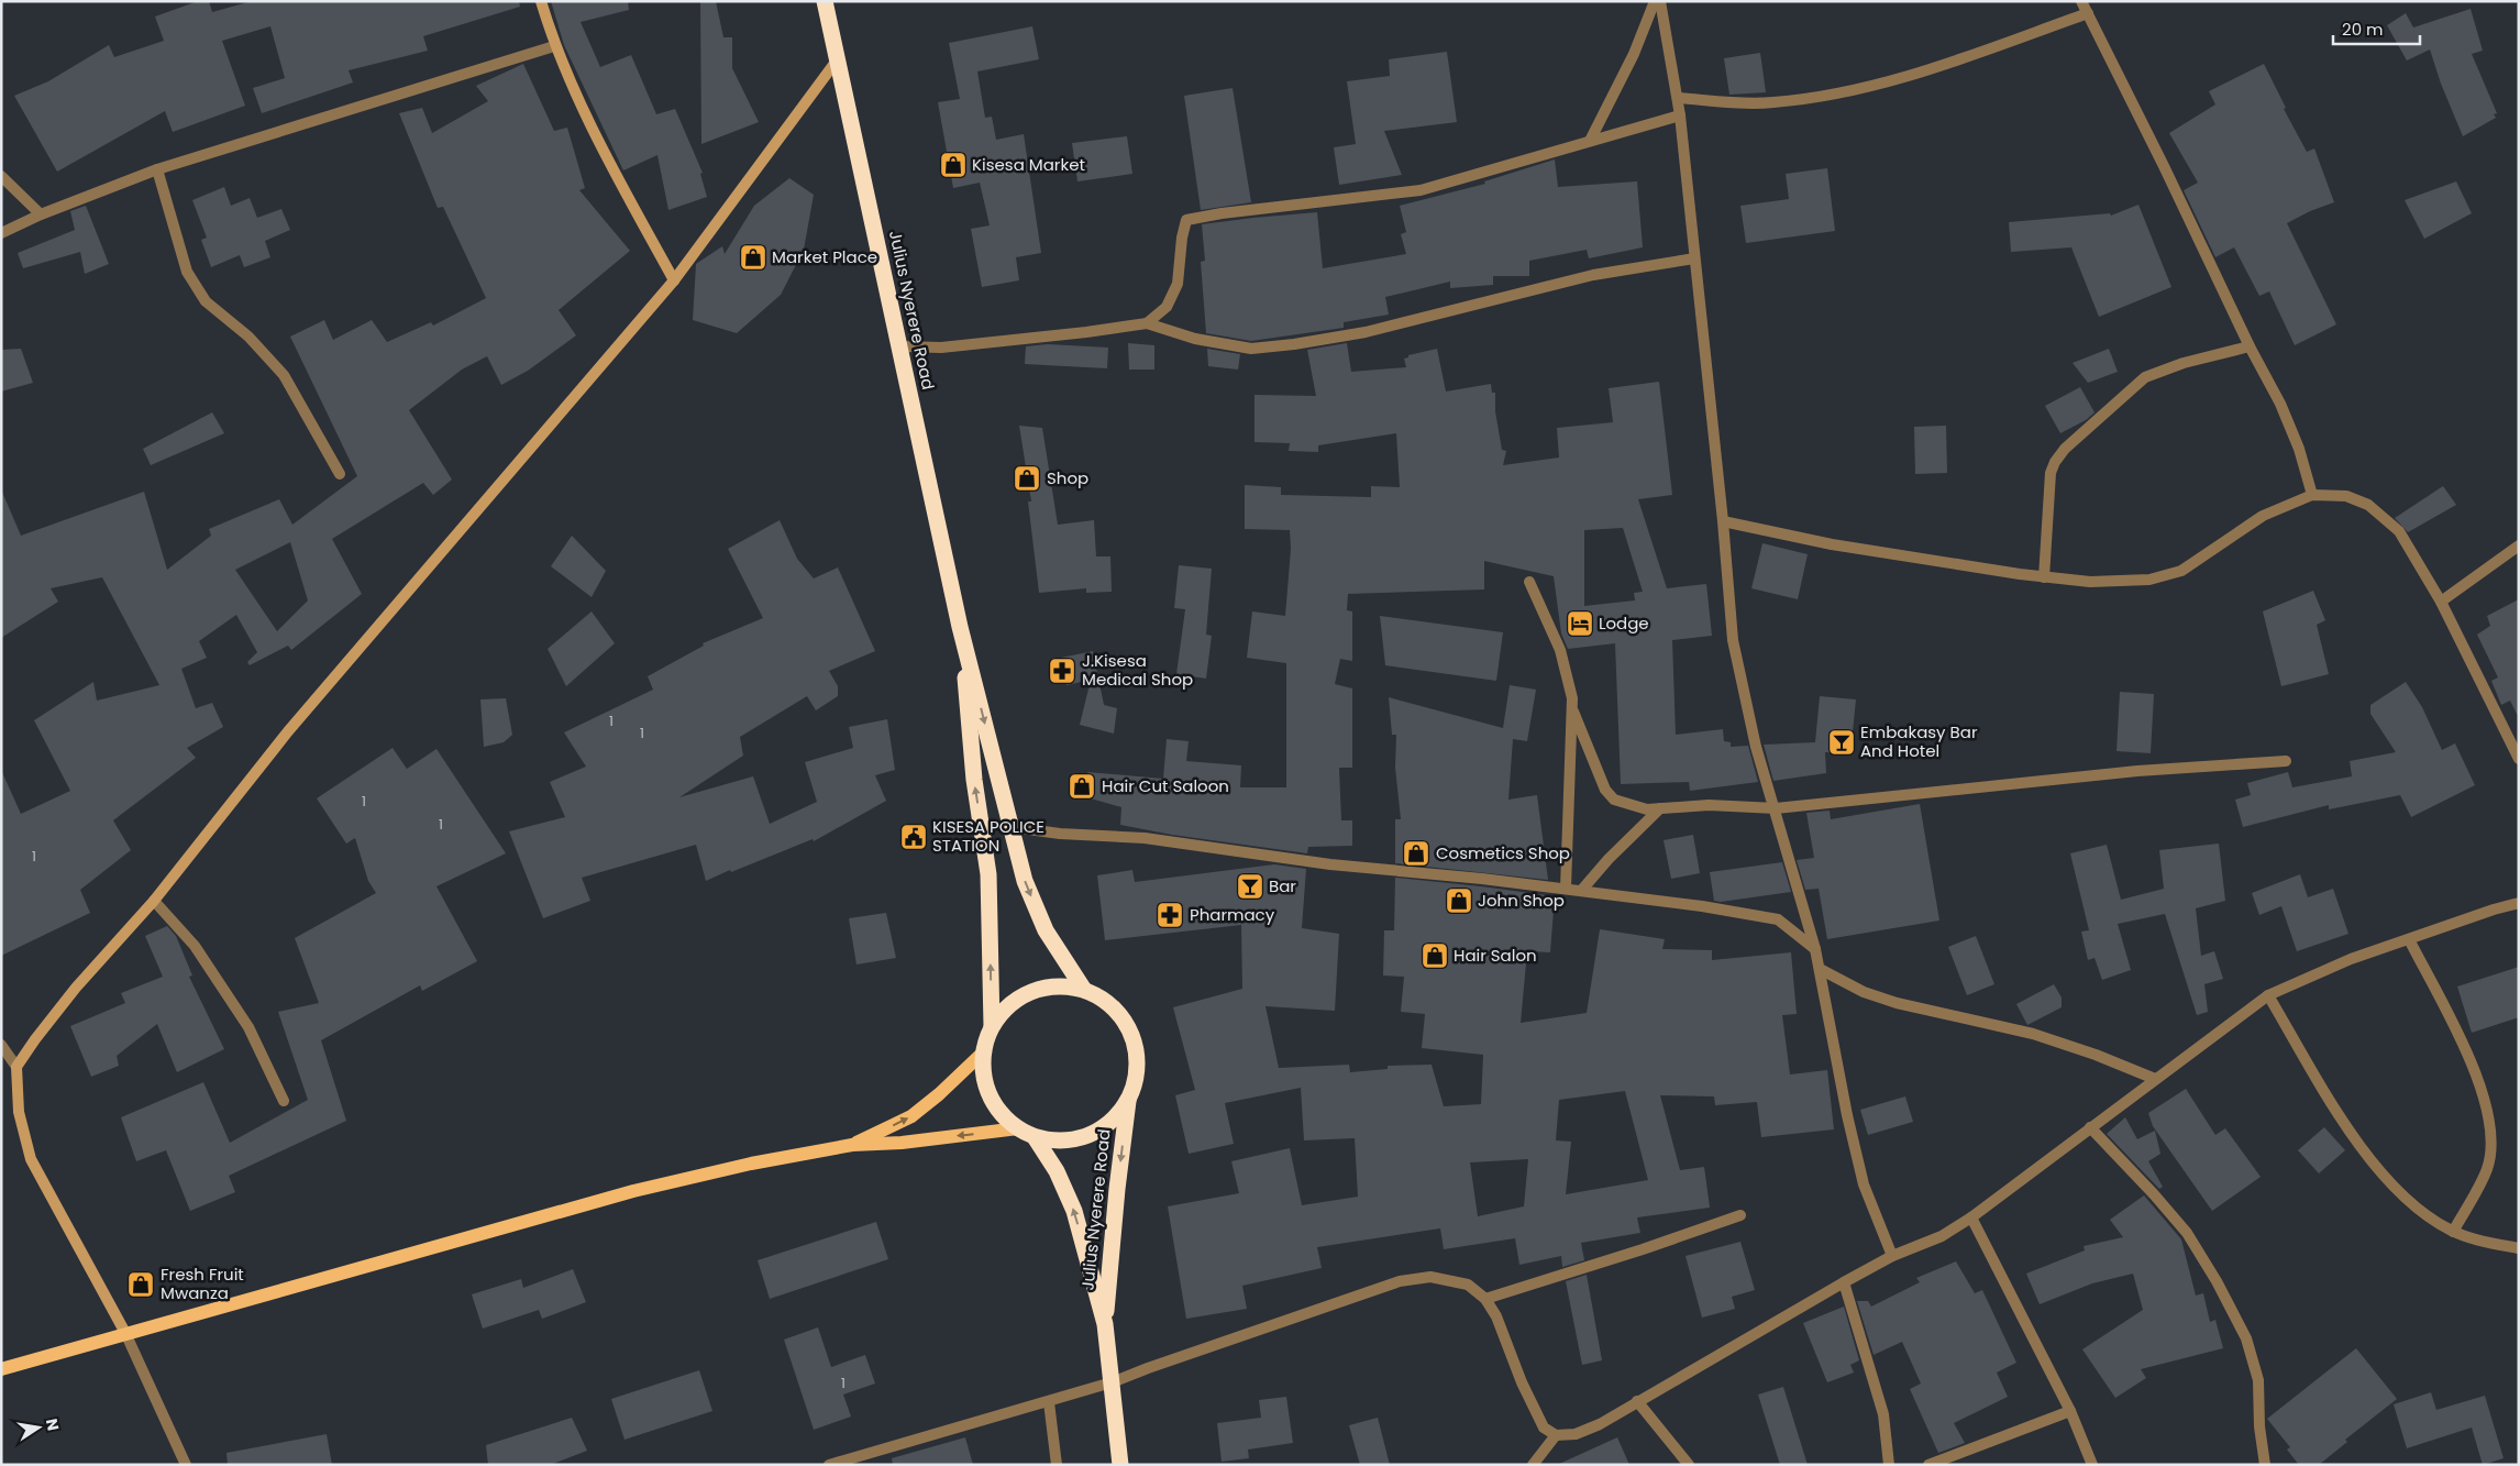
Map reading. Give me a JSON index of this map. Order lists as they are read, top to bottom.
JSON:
{
  "streets": {
    "highway": ["Julius Nyerere Road"]
  },
  "places": {
    "shop": [
      "Kisesa Market",
      "Market Place",
      "Shop",
      "Hair Cut Saloon",
      "Cosmetics Shop",
      "John Shop",
      "Hair Salon",
      "Fresh Fruit Mwanza"
    ],
    "hotel": ["Lodge"],
    "pharmacy": ["J.Kisesa Medical Shop", "Pharmacy"],
    "bar": ["Embakasy Bar And Hotel", "Bar"],
    "public building": ["KISESA POLICE STATION"]
  },
  "house_numbers": [
    "1",
    "1",
    "1",
    "1",
    "1",
    "1"
  ],
  "scale_bar": "20 m",
  "north": "right"
}
